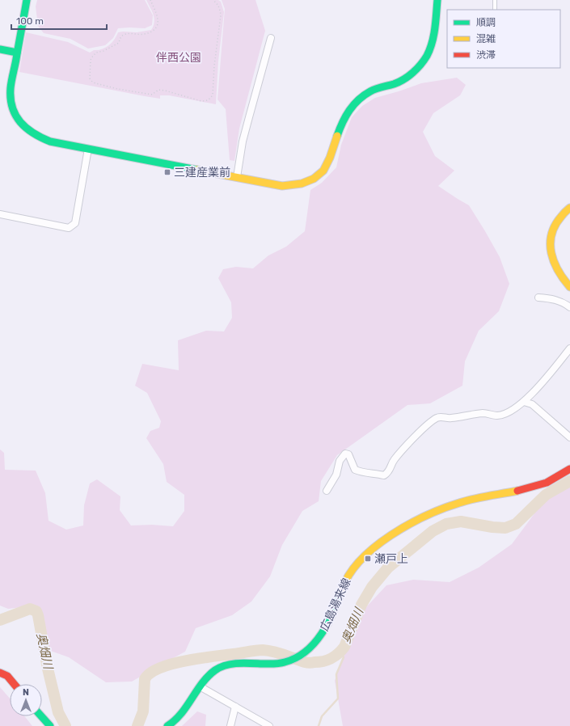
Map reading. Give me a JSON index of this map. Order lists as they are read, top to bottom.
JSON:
{
  "streets": {
    "street": ["広島湯来線"]
  },
  "water": ["奥畑川"],
  "parks": ["伴西公園"],
  "places": {
    "transit": ["三建産業前", "瀬戸上"]
  },
  "legend": ["順調", "混雑", "渋滞"],
  "scale_bar": "100 m",
  "north": "top"
}
